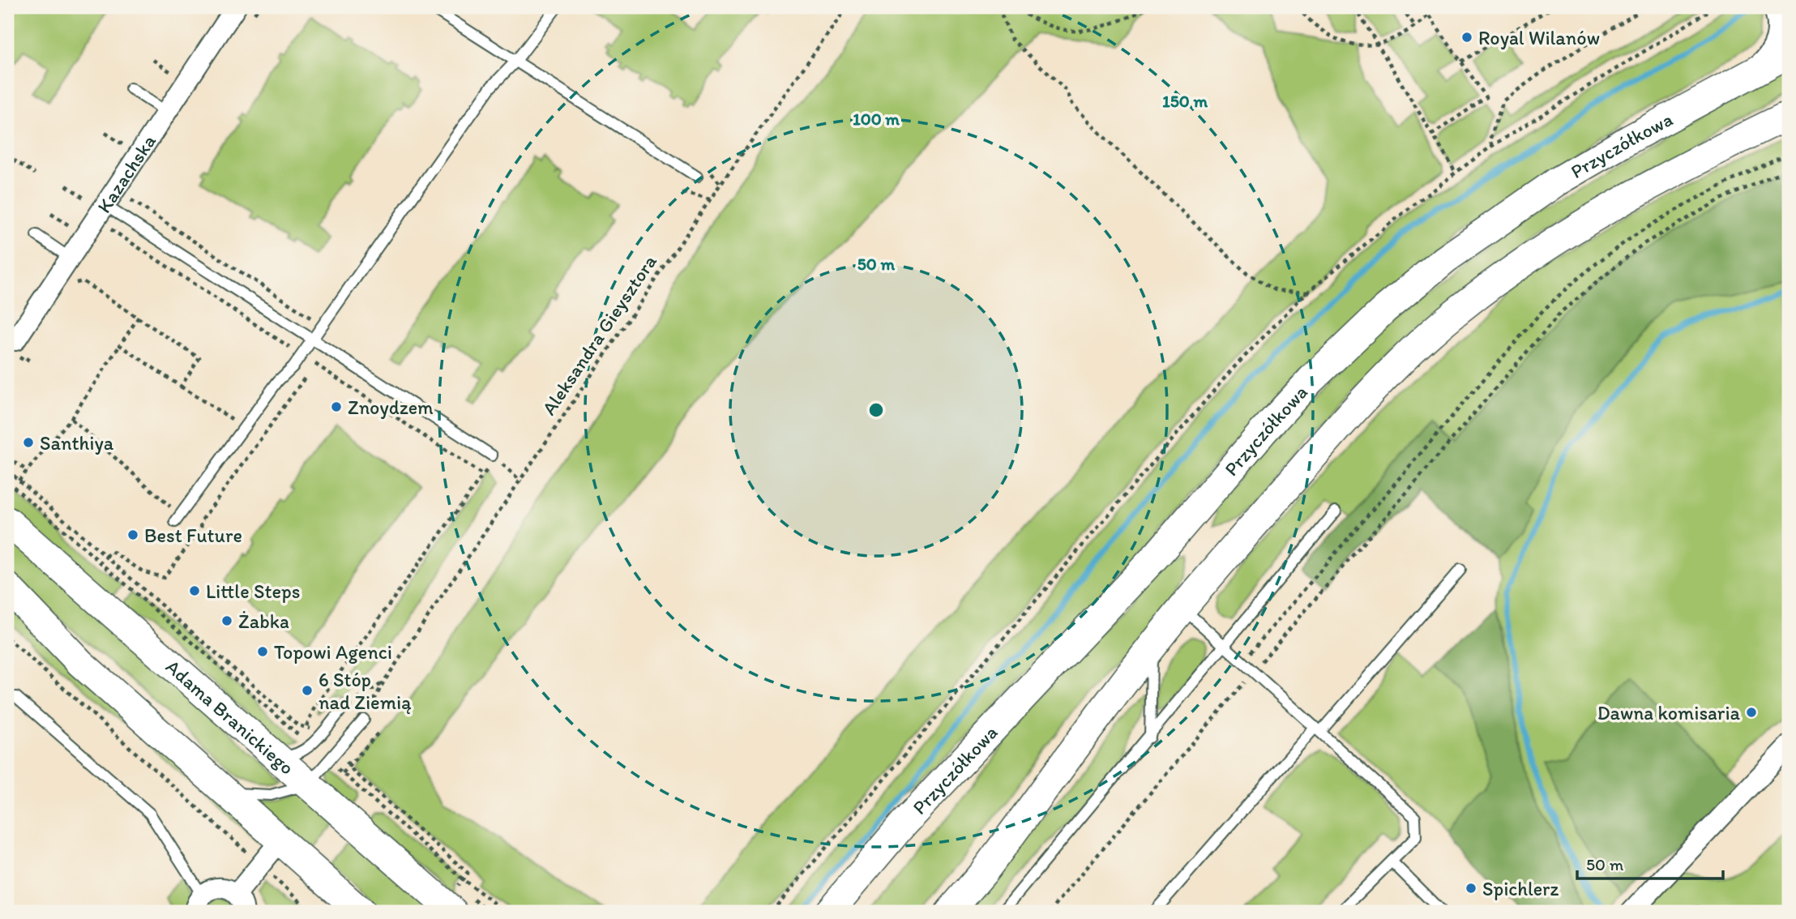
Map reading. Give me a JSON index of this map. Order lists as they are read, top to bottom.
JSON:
{
  "streets": {
    "main road": ["Przyczółkowa", "Adama Branickiego"],
    "street": ["Kazachska"],
    "path": ["Aleksandra Gieysztora"]
  },
  "places": [
    "Royal Wilanów",
    "Znoydzem",
    "Santhiya",
    "Best Future",
    "Little Steps",
    "Żabka",
    "Topowi Agenci",
    "6 Stóp nad Ziemią",
    "Dawna komisaria",
    "Spichlerz"
  ],
  "scale_bar": "50 m",
  "rings": ["150 m", "100 m", "50 m"]
}
